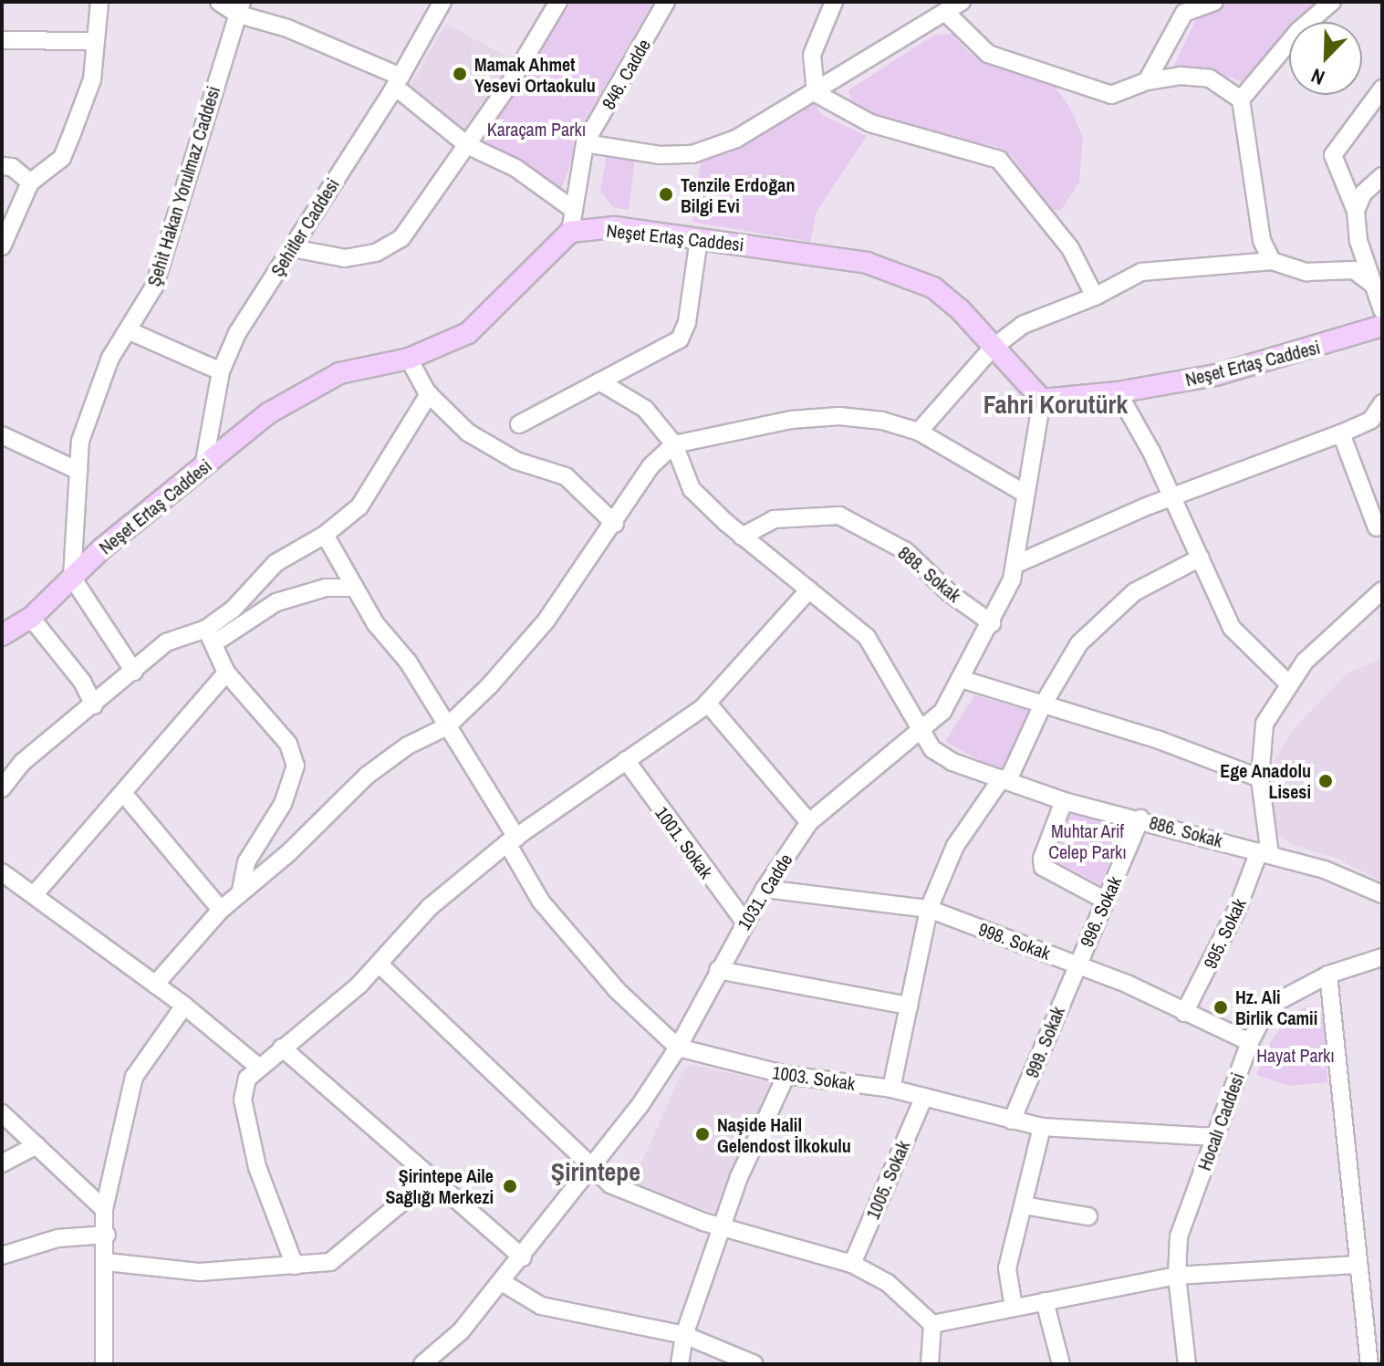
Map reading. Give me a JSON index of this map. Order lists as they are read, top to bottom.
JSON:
{
  "streets": {
    "main road": ["Neşet Ertaş Caddesi"],
    "street": [
      "846. Cadde",
      "Şehit Hakan Yorulmaz Caddesi",
      "Şehitler Caddesi",
      "888. Sokak",
      "886. Sokak",
      "1001. Sokak",
      "1031. Cadde",
      "996. Sokak",
      "995. Sokak",
      "998. Sokak",
      "999. Sokak",
      "1003. Sokak",
      "Hocalı Caddesi",
      "1005. Sokak"
    ]
  },
  "crossings": [
    ["846. Cadde", "Neşet Ertaş Caddesi"],
    ["Şehit Hakan Yorulmaz Caddesi", "Neşet Ertaş Caddesi"],
    ["Şehitler Caddesi", "Neşet Ertaş Caddesi"],
    ["Neşet Ertaş Caddesi", "1031. Cadde"],
    ["888. Sokak", "886. Sokak"],
    ["888. Sokak", "1031. Cadde"],
    ["886. Sokak", "1031. Cadde"],
    ["886. Sokak", "996. Sokak"],
    ["886. Sokak", "995. Sokak"],
    ["1001. Sokak", "1031. Cadde"],
    ["1031. Cadde", "998. Sokak"],
    ["1031. Cadde", "1003. Sokak"],
    ["996. Sokak", "998. Sokak"],
    ["996. Sokak", "999. Sokak"],
    ["995. Sokak", "998. Sokak"],
    ["998. Sokak", "999. Sokak"],
    ["998. Sokak", "Hocalı Caddesi"],
    ["999. Sokak", "1003. Sokak"],
    ["1003. Sokak", "Hocalı Caddesi"],
    ["1003. Sokak", "1005. Sokak"]
  ],
  "districts": ["Fahri Korutürk", "Şirintepe"],
  "parks": ["Karaçam Parkı", "Muhtar Arif Celep Parkı", "Hayat Parkı"],
  "places": [
    "Mamak Ahmet Yesevi Ortaokulu",
    "Tenzile Erdoğan Bilgi Evi",
    "Ege Anadolu Lisesi",
    "Hz. Ali Birlik Camii",
    "Naşide Halil Gelendost İlkokulu",
    "Şirintepe Aile Sağlığı Merkezi"
  ],
  "north": "bottom left"
}
